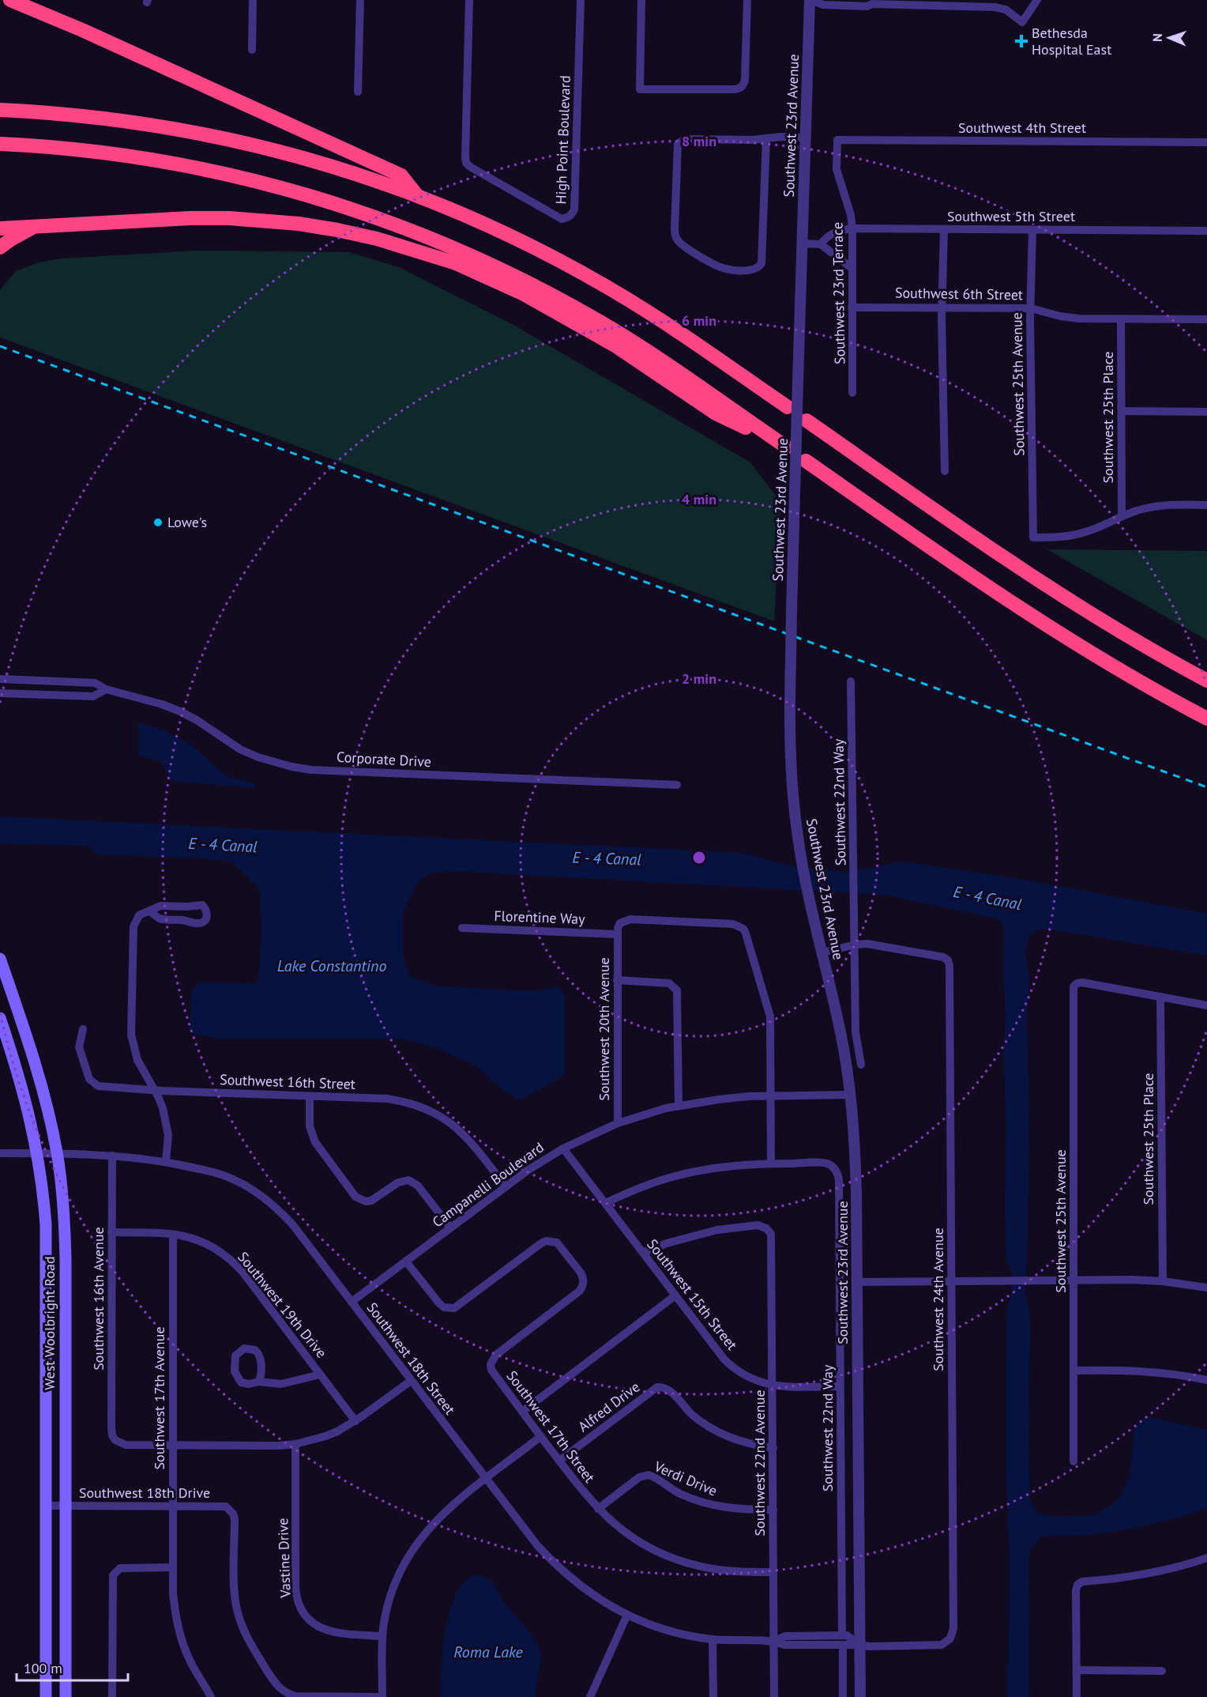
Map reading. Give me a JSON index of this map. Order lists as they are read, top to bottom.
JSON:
{
  "streets": {
    "main road": ["West Woolbright Road"],
    "street": [
      "Southwest 23rd Avenue",
      "Southwest 4th Street",
      "High Point Boulevard",
      "Southwest 5th Street",
      "Southwest 23rd Terrace",
      "Southwest 6th Street",
      "Southwest 25th Avenue",
      "Southwest 25th Place",
      "Corporate Drive",
      "Southwest 22nd Way",
      "Florentine Way",
      "Southwest 20th Avenue",
      "Southwest 16th Street",
      "Campanelli Boulevard",
      "Southwest 15th Street",
      "Southwest 16th Avenue",
      "Southwest 24th Avenue",
      "Southwest 19th Drive",
      "Southwest 18th Street",
      "Southwest 17th Avenue",
      "Alfred Drive",
      "Southwest 17th Street",
      "Southwest 22nd Avenue",
      "Verdi Drive",
      "Southwest 18th Drive",
      "Vastine Drive"
    ]
  },
  "crossings": [
    ["Southwest 23rd Avenue", "Campanelli Boulevard"],
    ["Southwest 23rd Avenue", "Southwest 24th Avenue"],
    ["Southwest 23rd Avenue", "Southwest 18th Street"],
    ["Southwest 4th Street", "Southwest 23rd Terrace"],
    ["Southwest 5th Street", "Southwest 23rd Terrace"],
    ["Southwest 5th Street", "Southwest 25th Avenue"],
    ["Southwest 23rd Terrace", "Southwest 6th Street"],
    ["Southwest 6th Street", "Southwest 25th Avenue"],
    ["Southwest 6th Street", "Southwest 25th Place"],
    ["Southwest 25th Avenue", "Southwest 25th Place"],
    ["Southwest 22nd Way", "Southwest 15th Street"],
    ["Southwest 22nd Way", "Southwest 24th Avenue"],
    ["Southwest 22nd Way", "Southwest 18th Street"],
    ["Florentine Way", "Southwest 20th Avenue"],
    ["Southwest 20th Avenue", "Campanelli Boulevard"],
    ["Southwest 16th Street", "Campanelli Boulevard"],
    ["Campanelli Boulevard", "Southwest 15th Street"],
    ["Campanelli Boulevard", "Southwest 18th Street"],
    ["Campanelli Boulevard", "Southwest 17th Street"],
    ["Southwest 15th Street", "Southwest 22nd Avenue"],
    ["Southwest 16th Avenue", "Southwest 19th Drive"],
    ["Southwest 16th Avenue", "Southwest 18th Street"],
    ["Southwest 16th Avenue", "Southwest 17th Avenue"],
    ["Southwest 24th Avenue", "Southwest 18th Street"],
    ["Southwest 19th Drive", "Southwest 17th Avenue"],
    ["West Woolbright Road", "Southwest 18th Street"],
    ["West Woolbright Road", "Southwest 18th Drive"],
    ["Southwest 18th Street", "Southwest 22nd Avenue"],
    ["Southwest 17th Avenue", "Southwest 18th Drive"],
    ["Alfred Drive", "Southwest 17th Street"],
    ["Alfred Drive", "Southwest 22nd Avenue"],
    ["Southwest 17th Street", "Southwest 22nd Avenue"],
    ["Southwest 17th Street", "Verdi Drive"],
    ["Southwest 22nd Avenue", "Verdi Drive"]
  ],
  "water": ["E - 4 Canal", "Lake Constantino", "Roma Lake"],
  "places": {
    "health": ["Bethesda Hospital East"],
    "other": ["Lowe's"]
  },
  "scale_bar": "100 m",
  "north": "left",
  "rings": [
    "8 min",
    "6 min",
    "4 min",
    "2 min"
  ]
}
